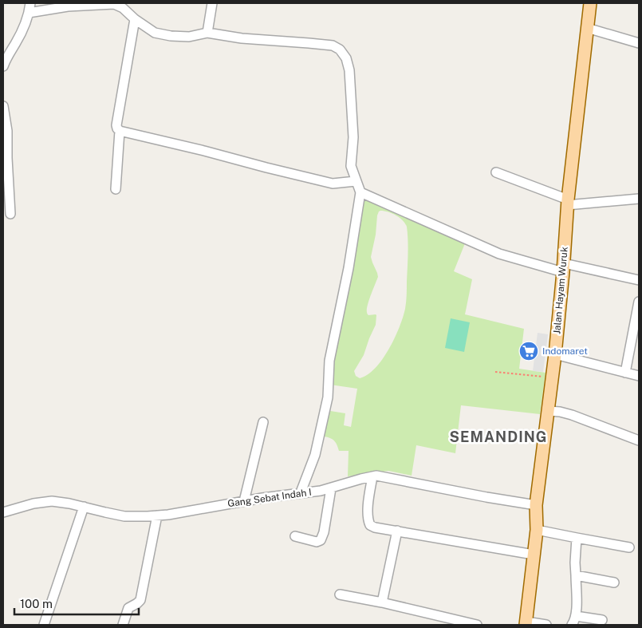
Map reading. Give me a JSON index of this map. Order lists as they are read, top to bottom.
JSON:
{
  "streets": {
    "main road": ["Jalan Hayam Wuruk"],
    "street": ["Gang Sebat Indah I"]
  },
  "crossings": [
    ["Jalan Hayam Wuruk", "Gang Sebat Indah I"]
  ],
  "districts": ["SEMANDING"],
  "places": {
    "supermarket": ["Indomaret"]
  },
  "scale_bar": "100 m"
}
